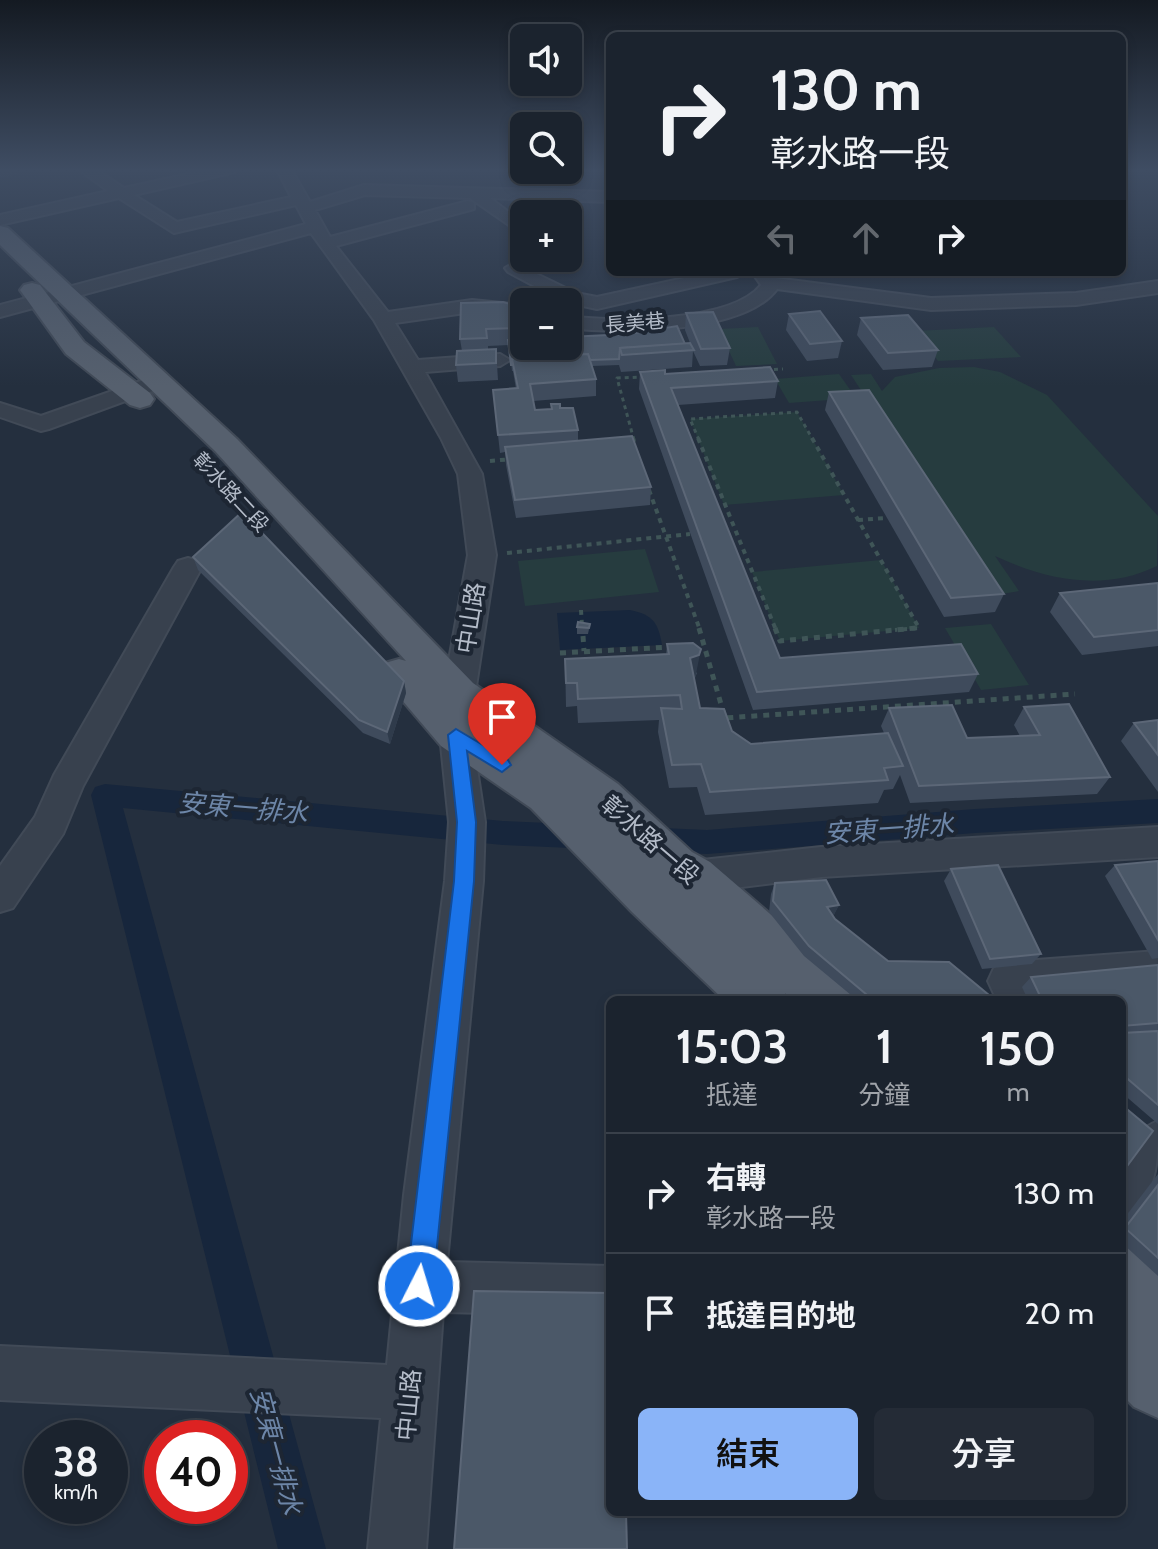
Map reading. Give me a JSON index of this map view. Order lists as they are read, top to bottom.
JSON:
{
  "streets": {
    "main road": ["彰水路二段", "彰水路一段"],
    "street": ["長美巷", "中山路"]
  },
  "crossings": [
    ["彰水路二段", "中山路"],
    ["彰水路二段", "彰水路一段"],
    ["中山路", "彰水路一段"]
  ],
  "water": ["安東一排水"],
  "page": {
    "map_buttons": ["+", "−"],
    "turn": ["130 m", "彰水路一段"],
    "eta": [
      "15:03",
      "抵達",
      "1",
      "分鐘",
      "150",
      "m"
    ],
    "list": [
      {
        "name": "右轉",
        "note": "彰水路一段",
        "value": "130 m"
      },
      {
        "name": "抵達目的地",
        "value": "20 m"
      }
    ],
    "buttons": ["結束", "分享"],
    "speed": "38 km/h",
    "limit": "40"
  }
}
